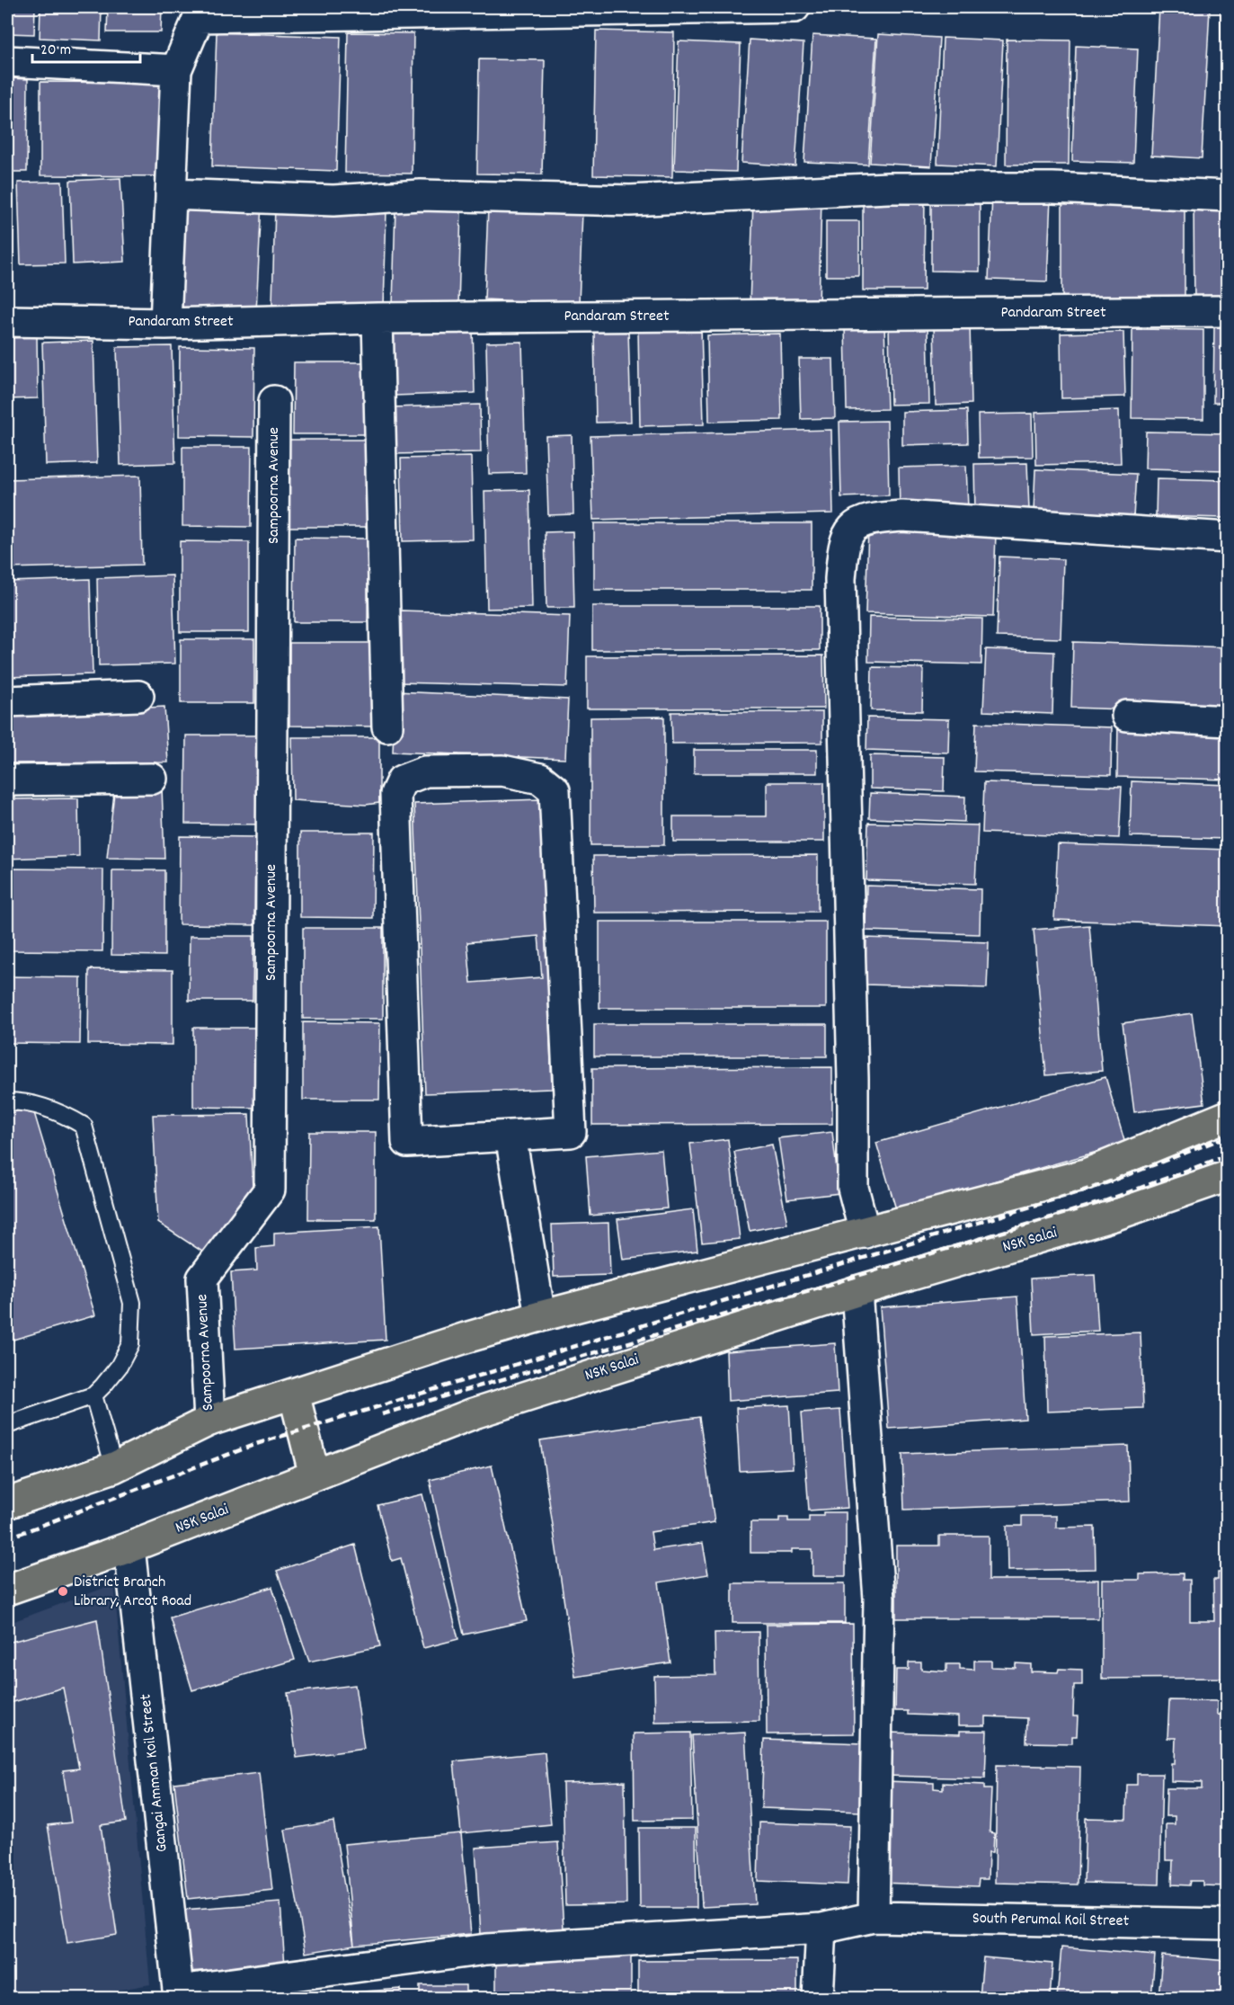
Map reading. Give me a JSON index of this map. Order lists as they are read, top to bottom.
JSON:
{
  "streets": {
    "main road": ["NSK Salai"],
    "street": [
      "Pandaram Street",
      "Sampoorna Avenue",
      "Gangai Amman Koil Street",
      "South Perumal Koil Street"
    ]
  },
  "crossings": [
    ["NSK Salai", "Gangai Amman Koil Street"],
    ["Gangai Amman Koil Street", "South Perumal Koil Street"]
  ],
  "places": ["District Branch Library, Arcot Road"],
  "scale_bar": "20 m"
}
